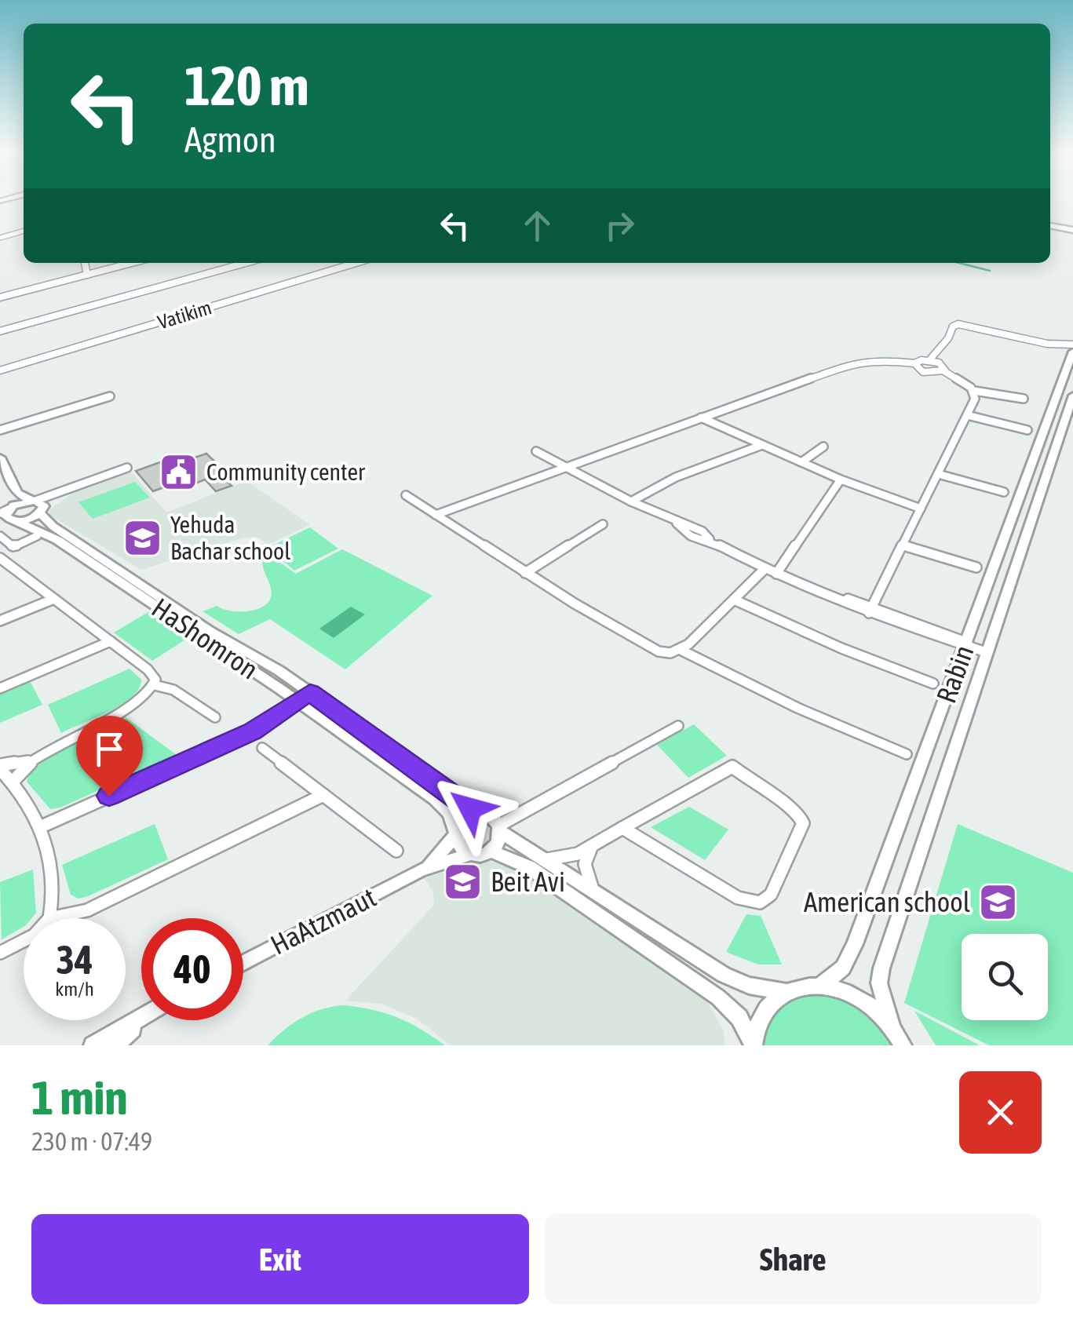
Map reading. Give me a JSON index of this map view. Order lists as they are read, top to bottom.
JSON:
{
  "streets": {
    "street": [
      "Vatikim",
      "HaShomron",
      "Rabin",
      "HaAtzmaut"
    ]
  },
  "crossings": [
    ["HaShomron", "HaAtzmaut"]
  ],
  "places": {
    "public building": ["Community center"],
    "school or university": ["Yehuda Bachar school", "Beit Avi", "American school"]
  },
  "page": {
    "turn": ["120 m", "Agmon"],
    "speed": "34 km/h",
    "limit": "40",
    "heading": ["1 min", "230 m · 07:49"],
    "buttons": ["Exit", "Share"]
  }
}
